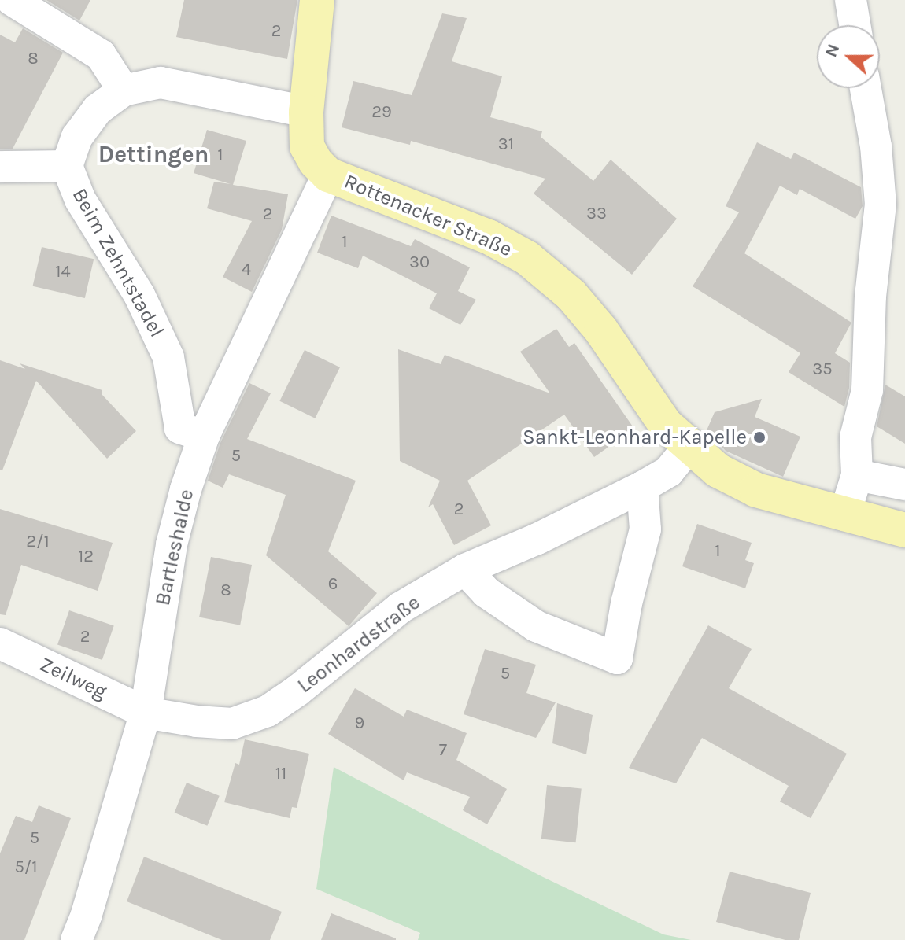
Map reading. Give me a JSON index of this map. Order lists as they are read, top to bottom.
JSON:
{
  "streets": {
    "main road": ["Rottenacker Straße"],
    "street": [
      "Beim Zehntstadel",
      "Bartleshalde",
      "Leonhardstraße",
      "Zeilweg"
    ]
  },
  "crossings": [
    ["Rottenacker Straße", "Beim Zehntstadel"],
    ["Rottenacker Straße", "Bartleshalde"],
    ["Rottenacker Straße", "Leonhardstraße"],
    ["Beim Zehntstadel", "Bartleshalde"],
    ["Bartleshalde", "Leonhardstraße"],
    ["Bartleshalde", "Zeilweg"],
    ["Leonhardstraße", "Zeilweg"]
  ],
  "districts": ["Dettingen"],
  "places": ["Sankt-Leonhard-Kapelle"],
  "house_numbers": [
    "2",
    "8",
    "29",
    "31",
    "1",
    "33",
    "2",
    "1",
    "30",
    "4",
    "14",
    "35",
    "5",
    "2",
    "2/1",
    "1",
    "12",
    "6",
    "8",
    "2",
    "5",
    "9",
    "7",
    "11",
    "5",
    "5/1"
  ],
  "north": "left"
}
